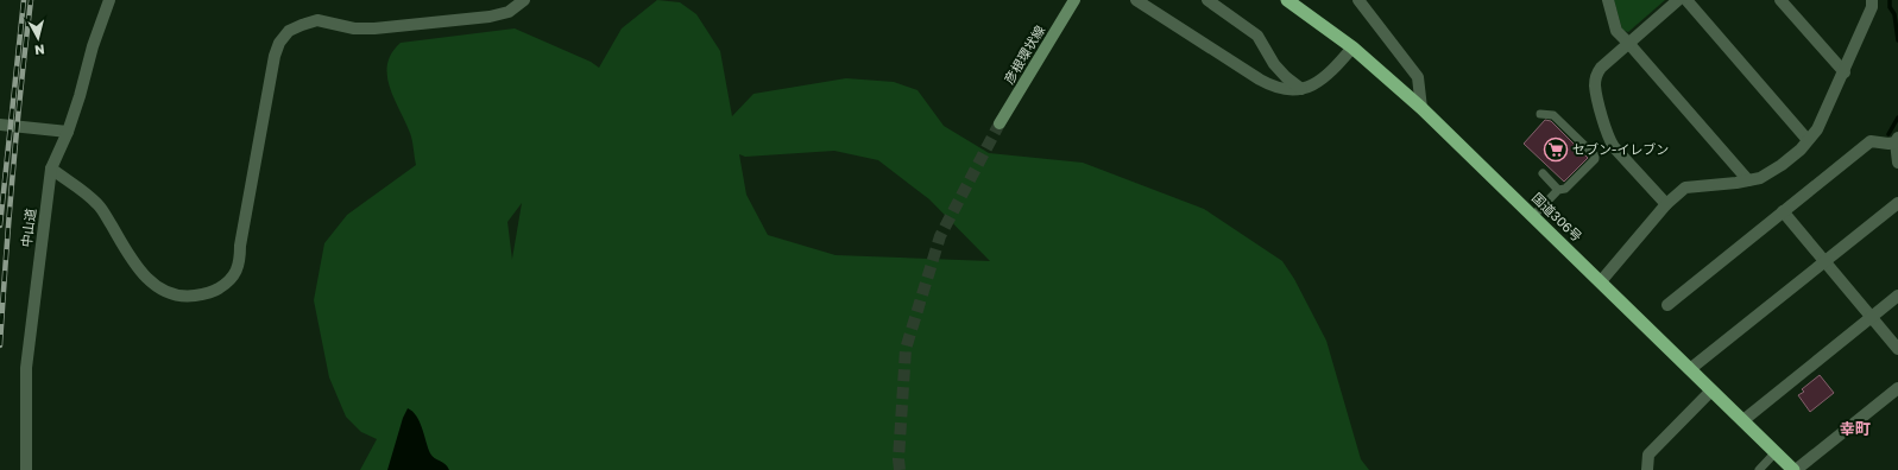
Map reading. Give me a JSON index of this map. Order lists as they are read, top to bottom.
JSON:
{
  "streets": {
    "highway": ["国道306号"],
    "main road": ["彦根環状線"],
    "street": ["中山道"]
  },
  "districts": ["幸町"],
  "places": {
    "supermarket": ["セブン-イレブン"]
  },
  "north": "bottom"
}
